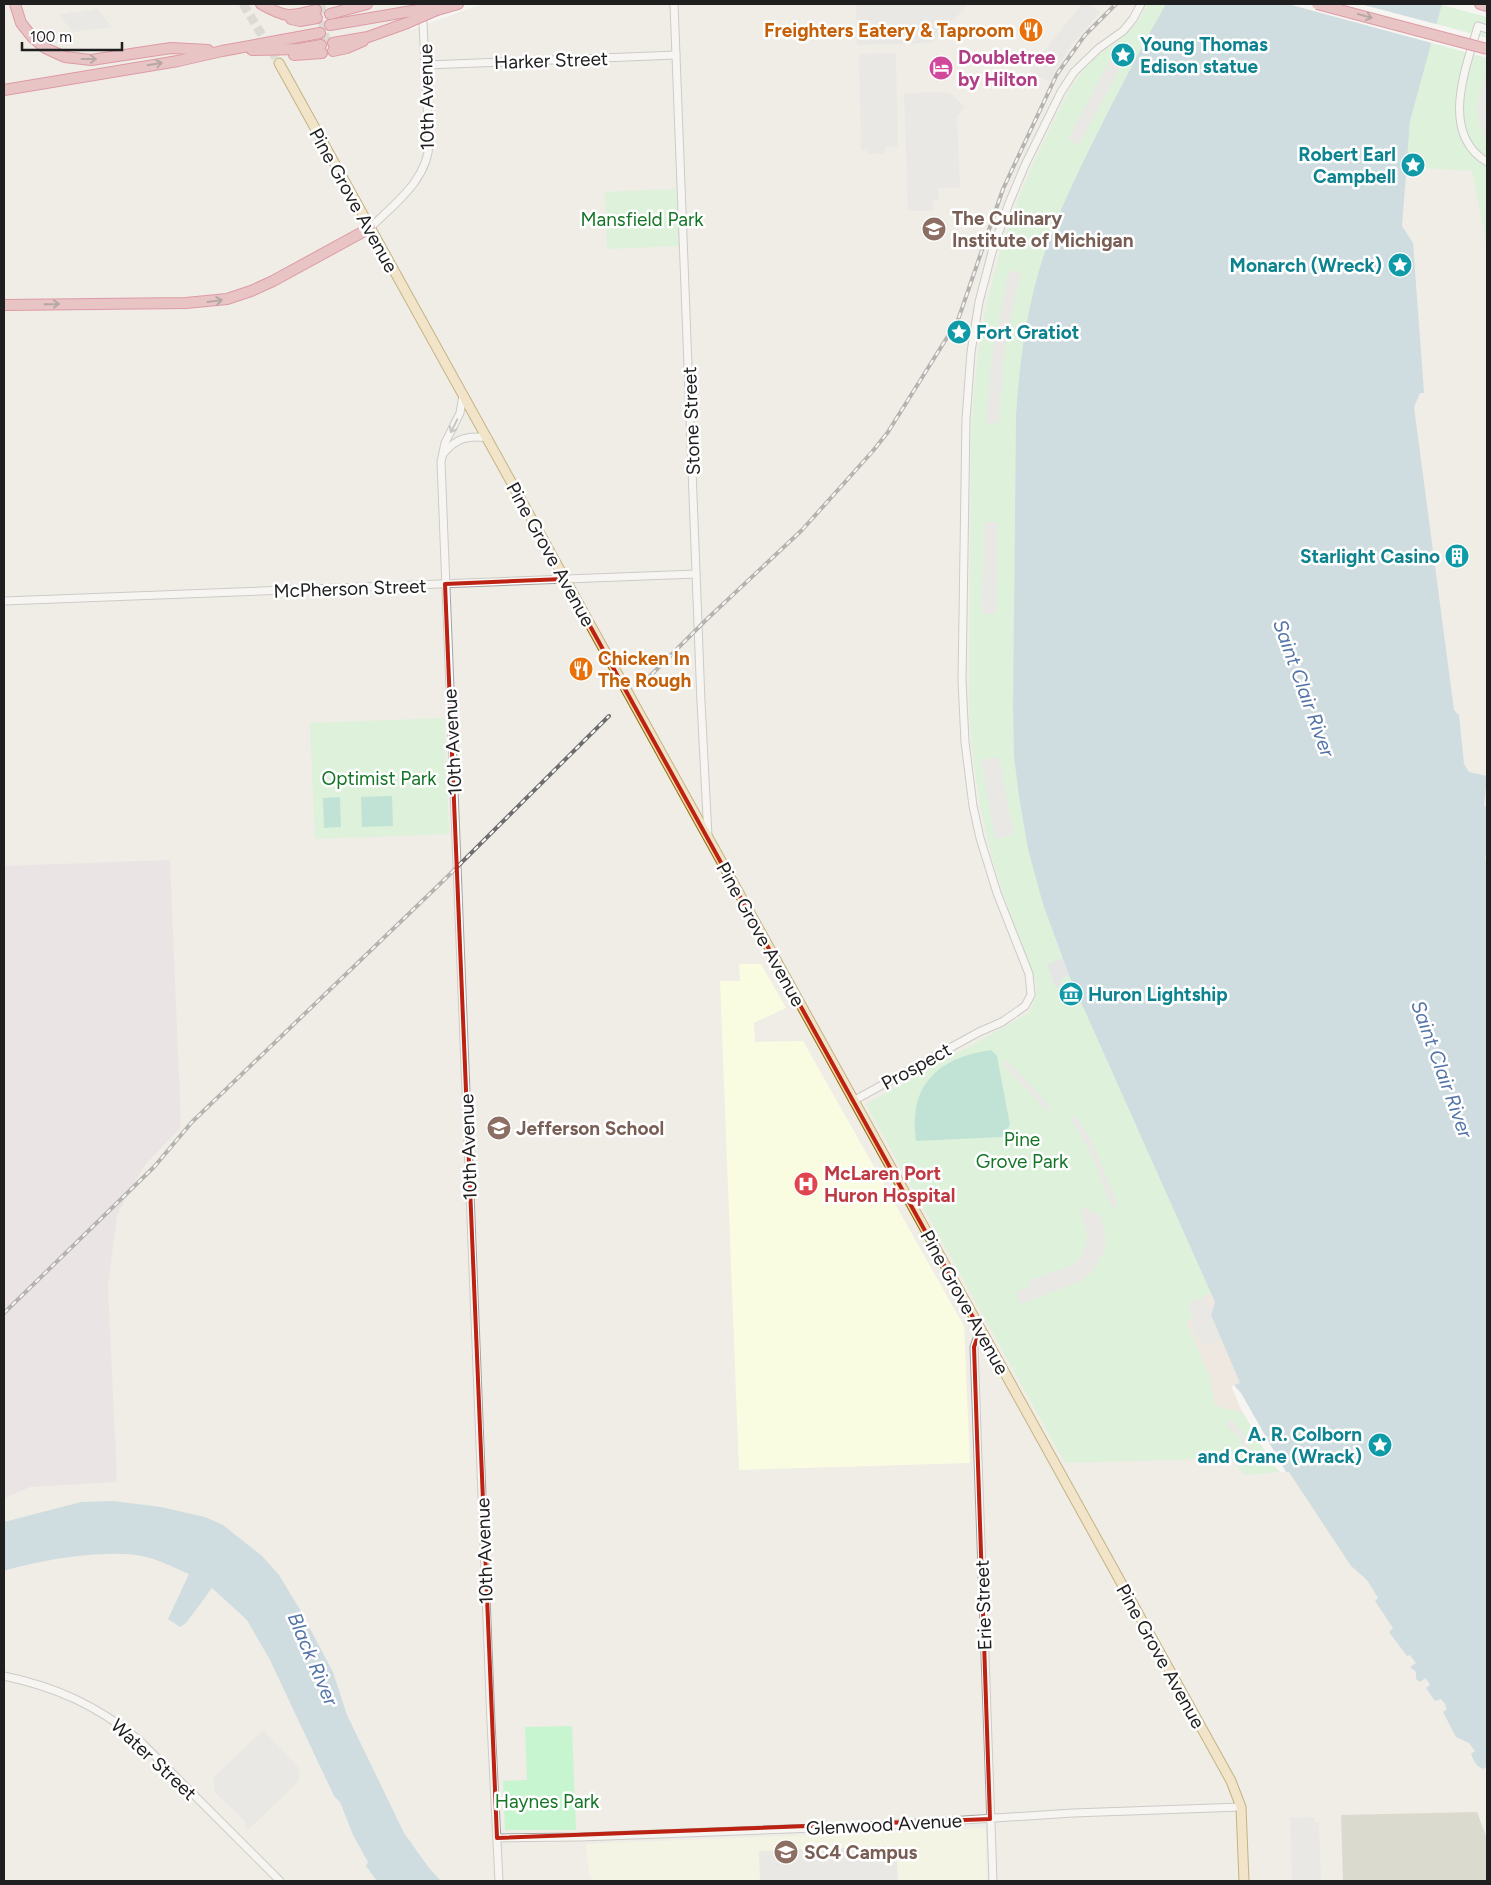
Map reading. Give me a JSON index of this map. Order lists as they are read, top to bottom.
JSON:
{
  "streets": {
    "main road": ["Pine Grove Avenue"],
    "street": [
      "Harker Street",
      "10th Avenue",
      "Stone Street",
      "McPherson Street",
      "Prospect",
      "Erie Street",
      "Water Street",
      "Glenwood Avenue"
    ]
  },
  "crossings": [
    ["Harker Street", "10th Avenue"],
    ["Harker Street", "Stone Street"],
    ["10th Avenue", "Pine Grove Avenue"],
    ["10th Avenue", "McPherson Street"],
    ["10th Avenue", "Glenwood Avenue"],
    ["Pine Grove Avenue", "Stone Street"],
    ["Pine Grove Avenue", "McPherson Street"],
    ["Pine Grove Avenue", "Prospect"],
    ["Pine Grove Avenue", "Erie Street"],
    ["Pine Grove Avenue", "Glenwood Avenue"],
    ["Stone Street", "McPherson Street"],
    ["Erie Street", "Glenwood Avenue"]
  ],
  "water": ["Saint Clair River", "Black River"],
  "parks": [
    "Mansfield Park",
    "Optimist Park",
    "Pine Grove Park",
    "Haynes Park"
  ],
  "places": {
    "restaurant": ["Freighters Eatery & Taproom", "Chicken In The Rough"],
    "place": [
      "Young Thomas Edison statue",
      "Robert Earl Campbell",
      "Monarch (Wreck)",
      "Fort Gratiot",
      "A. R. Colborn and Crane (Wrack)"
    ],
    "hotel": ["Doubletree by Hilton"],
    "school or university": ["The Culinary Institute of Michigan", "Jefferson School", "SC4 Campus"],
    "building": ["Starlight Casino"],
    "museum": ["Huron Lightship"],
    "hospital": ["McLaren Port Huron Hospital"]
  },
  "scale_bar": "100 m"
}
